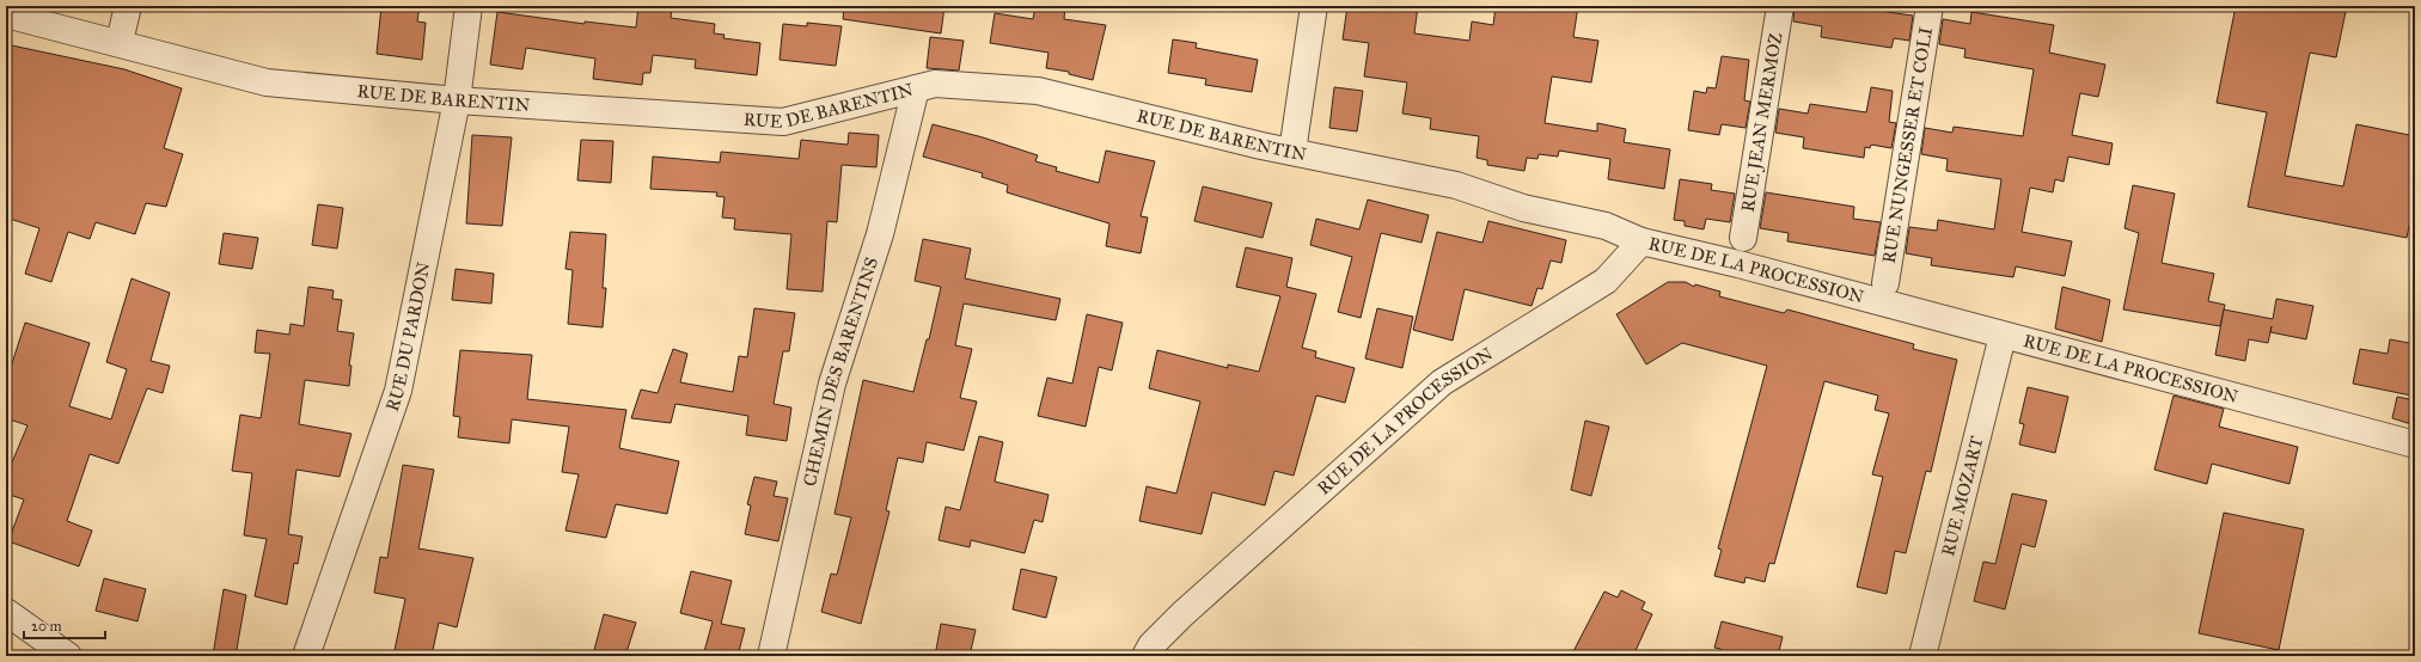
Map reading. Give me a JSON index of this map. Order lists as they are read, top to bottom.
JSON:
{
  "streets": {
    "street": [
      "RUE DE BARENTIN",
      "RUE JEAN MERMOZ",
      "RUE NUNGESSER ET COLI",
      "RUE DE LA PROCESSION",
      "RUE DU PARDON",
      "CHEMIN DES BARENTINS",
      "RUE MOZART"
    ]
  },
  "crossings": [
    ["RUE DE BARENTIN", "RUE DE LA PROCESSION"],
    ["RUE DE BARENTIN", "RUE DU PARDON"],
    ["RUE DE BARENTIN", "CHEMIN DES BARENTINS"],
    ["RUE NUNGESSER ET COLI", "RUE DE LA PROCESSION"],
    ["RUE DE LA PROCESSION", "RUE MOZART"]
  ],
  "scale_bar": "20 m"
}
